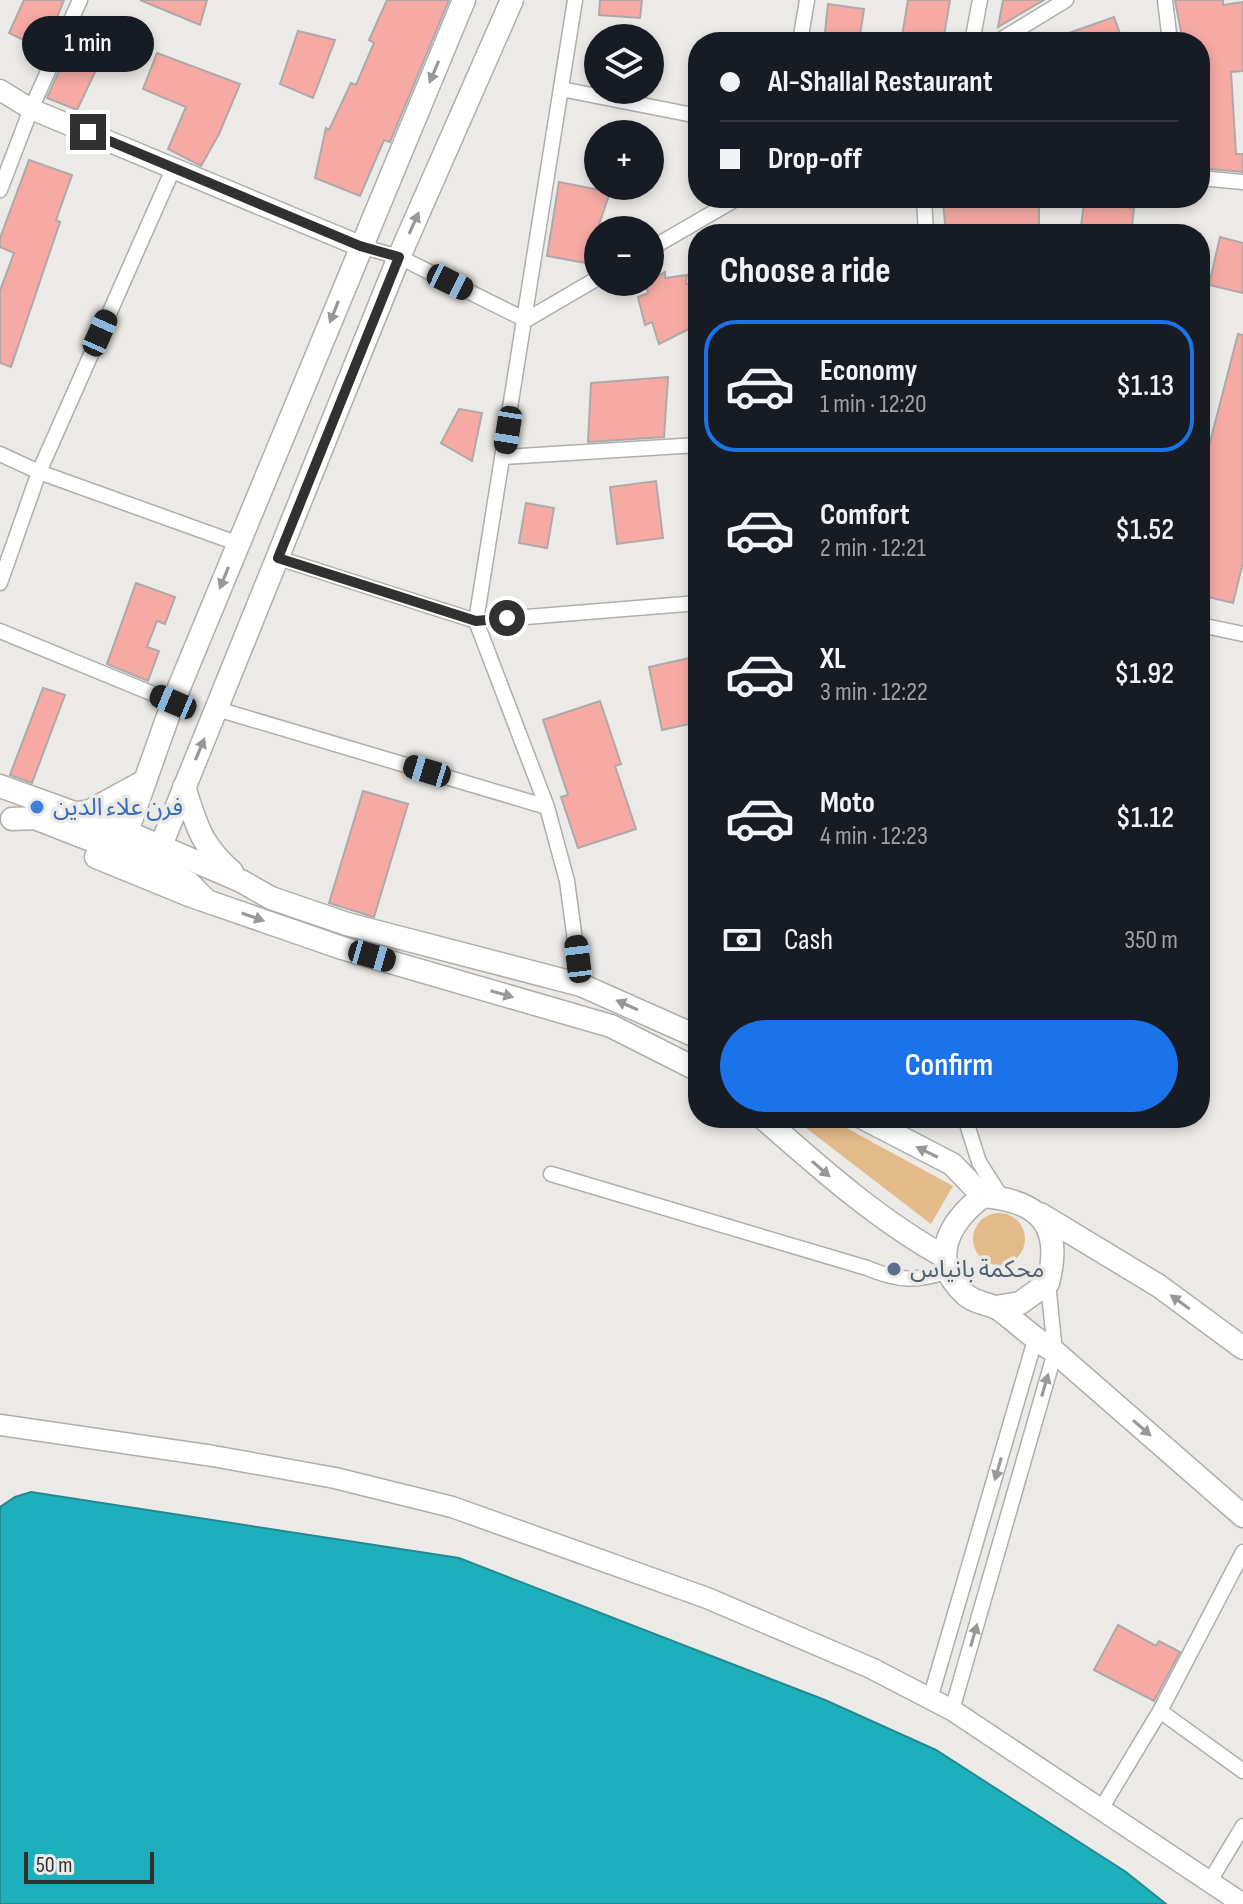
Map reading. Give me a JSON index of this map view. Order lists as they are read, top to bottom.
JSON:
{
  "places": ["فرن علاء الدين", "محكمة بانياس"],
  "scale_bar": "50 m",
  "page": {
    "bubble": "1 min",
    "map_buttons": ["+", "−"],
    "banner": ["Al-Shallal Restaurant", "Drop-off"],
    "heading": "Choose a ride",
    "list": [
      {
        "name": "Economy",
        "note": "1 min · 12:20",
        "value": "$1.13"
      },
      {
        "name": "Comfort",
        "note": "2 min · 12:21",
        "value": "$1.52"
      },
      {
        "name": "XL",
        "note": "3 min · 12:22",
        "value": "$1.92"
      },
      {
        "name": "Moto",
        "note": "4 min · 12:23",
        "value": "$1.12"
      }
    ],
    "pay": ["Cash", "350 m"],
    "buttons": "Confirm",
    "scale": "50 m"
  }
}
